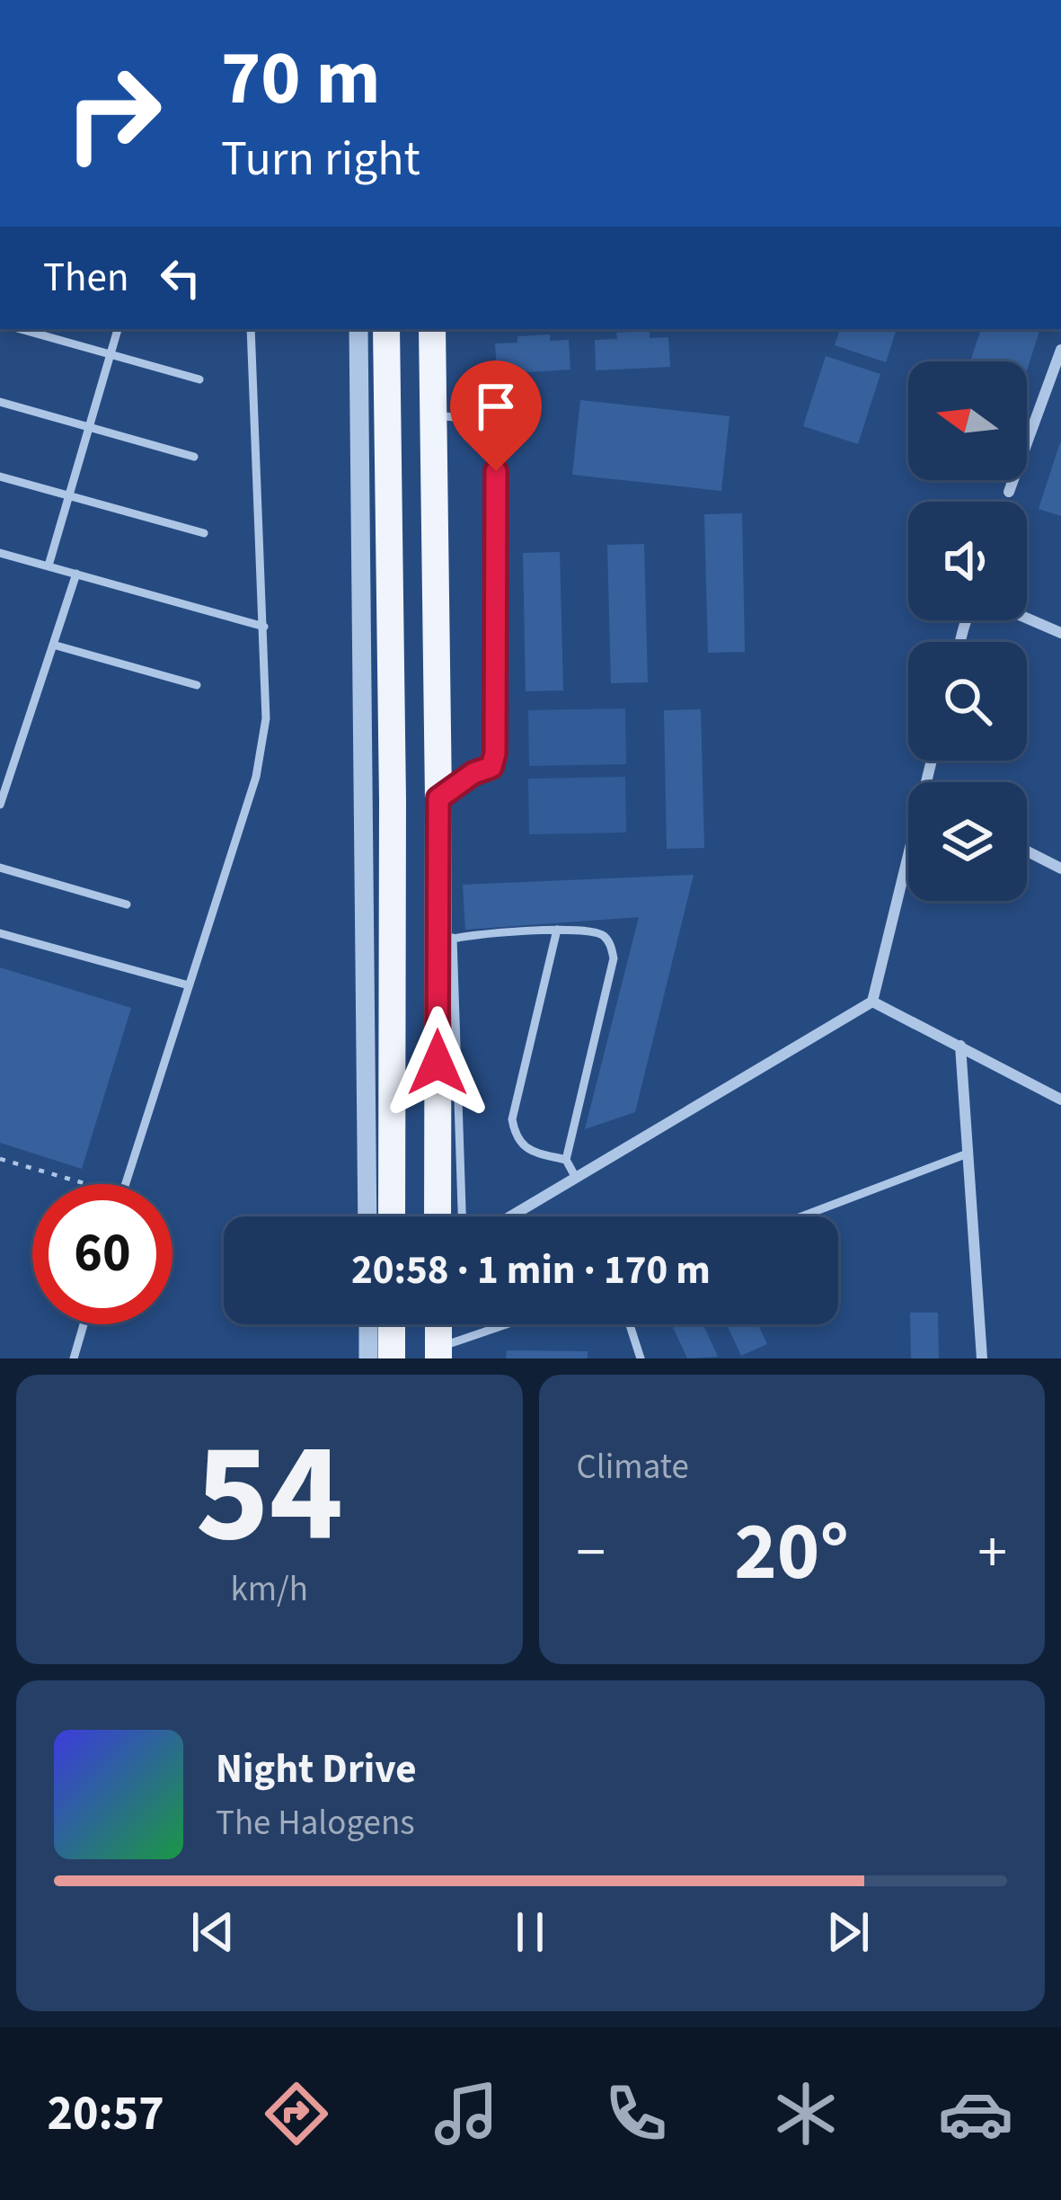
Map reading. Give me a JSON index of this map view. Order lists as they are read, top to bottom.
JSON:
{
  "north": "left",
  "page": {
    "turn": ["70 m", "Turn right"],
    "then": "Then",
    "limit": "60",
    "trip": "20:58 · 1 min · 170 m",
    "tile": [
      ["54", "km/h"],
      "Climate"
    ],
    "heat": ["−", "20°", "+"],
    "song": ["Night Drive", "The Halogens"],
    "tabs": "20:57"
  }
}
